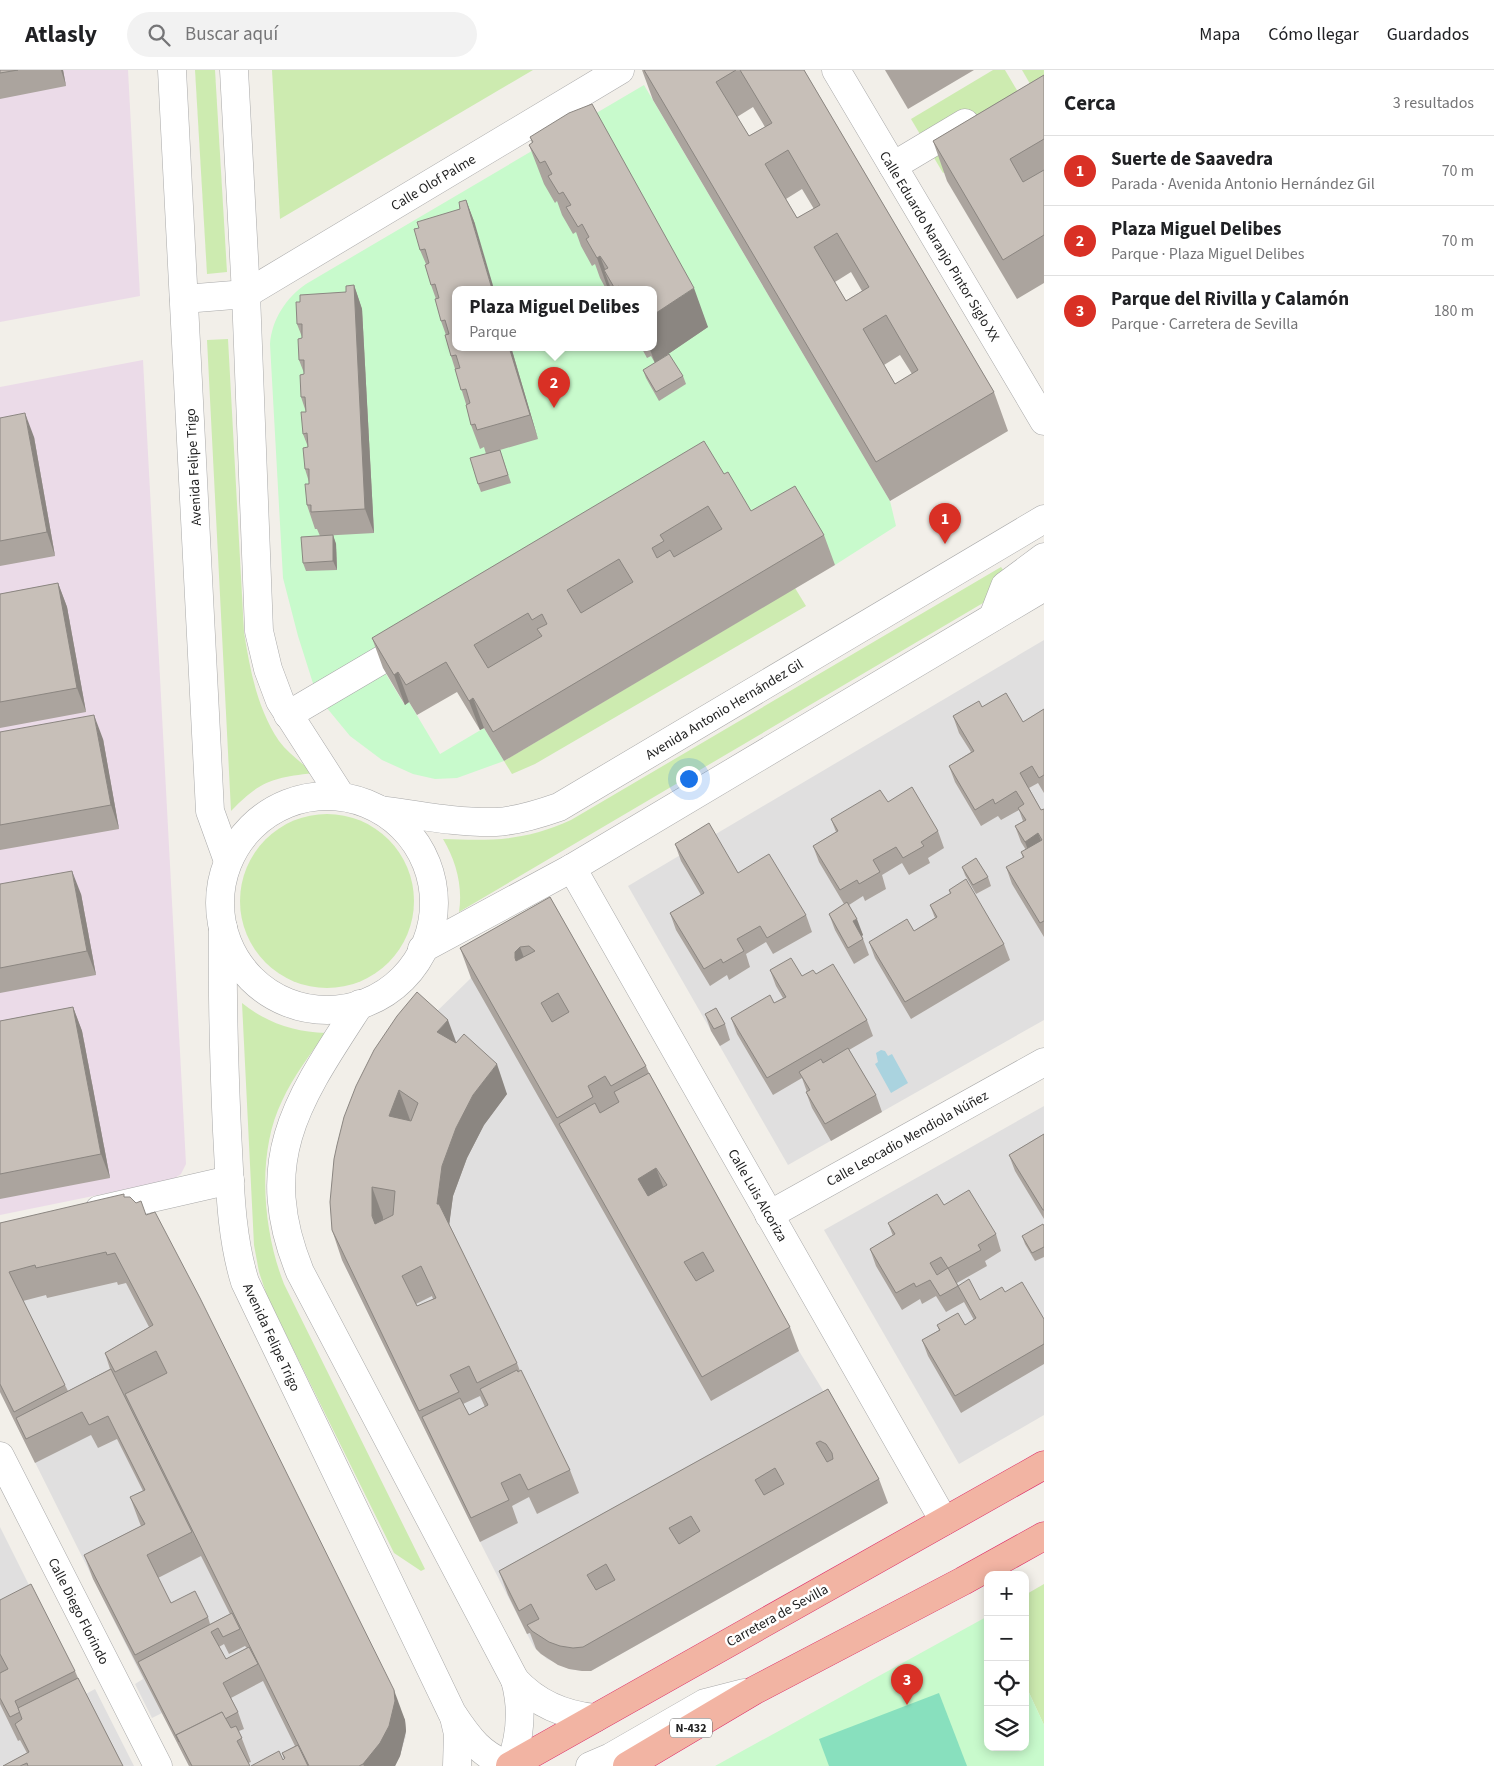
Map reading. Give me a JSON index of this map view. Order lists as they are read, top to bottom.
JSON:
{
  "streets": {
    "highway": ["Carretera de Sevilla", "N-432"],
    "street": [
      "Calle Olof Palme",
      "Calle Eduardo Naranjo Pintor Siglo XX",
      "Avenida Felipe Trigo",
      "Avenida Antonio Hernández Gil",
      "Calle Leocadio Mendiola Núñez",
      "Calle Luis Alcoriza",
      "Calle Diego Florindo"
    ]
  },
  "crossings": [
    ["Avenida Felipe Trigo", "Carretera de Sevilla"],
    ["Calle Leocadio Mendiola Núñez", "Calle Luis Alcoriza"],
    ["Calle Luis Alcoriza", "Carretera de Sevilla"]
  ],
  "page": {
    "header": "Atlasly",
    "search": "Buscar aquí",
    "nav": ["Mapa", "Cómo llegar", "Guardados"],
    "heading": ["Cerca", "3 resultados"],
    "list": [
      {
        "mark": "1",
        "name": "Suerte de Saavedra",
        "note": "Parada · Avenida Antonio Hernández Gil",
        "value": "70 m"
      },
      {
        "mark": "2",
        "name": "Plaza Miguel Delibes",
        "note": "Parque · Plaza Miguel Delibes",
        "value": "70 m"
      },
      {
        "mark": "3",
        "name": "Parque del Rivilla y Calamón",
        "note": "Parque · Carretera de Sevilla",
        "value": "180 m"
      }
    ],
    "popup": ["Plaza Miguel Delibes", "Parque"],
    "pins": ["2", "1", "3"],
    "map_buttons": ["+", "−"]
  }
}
